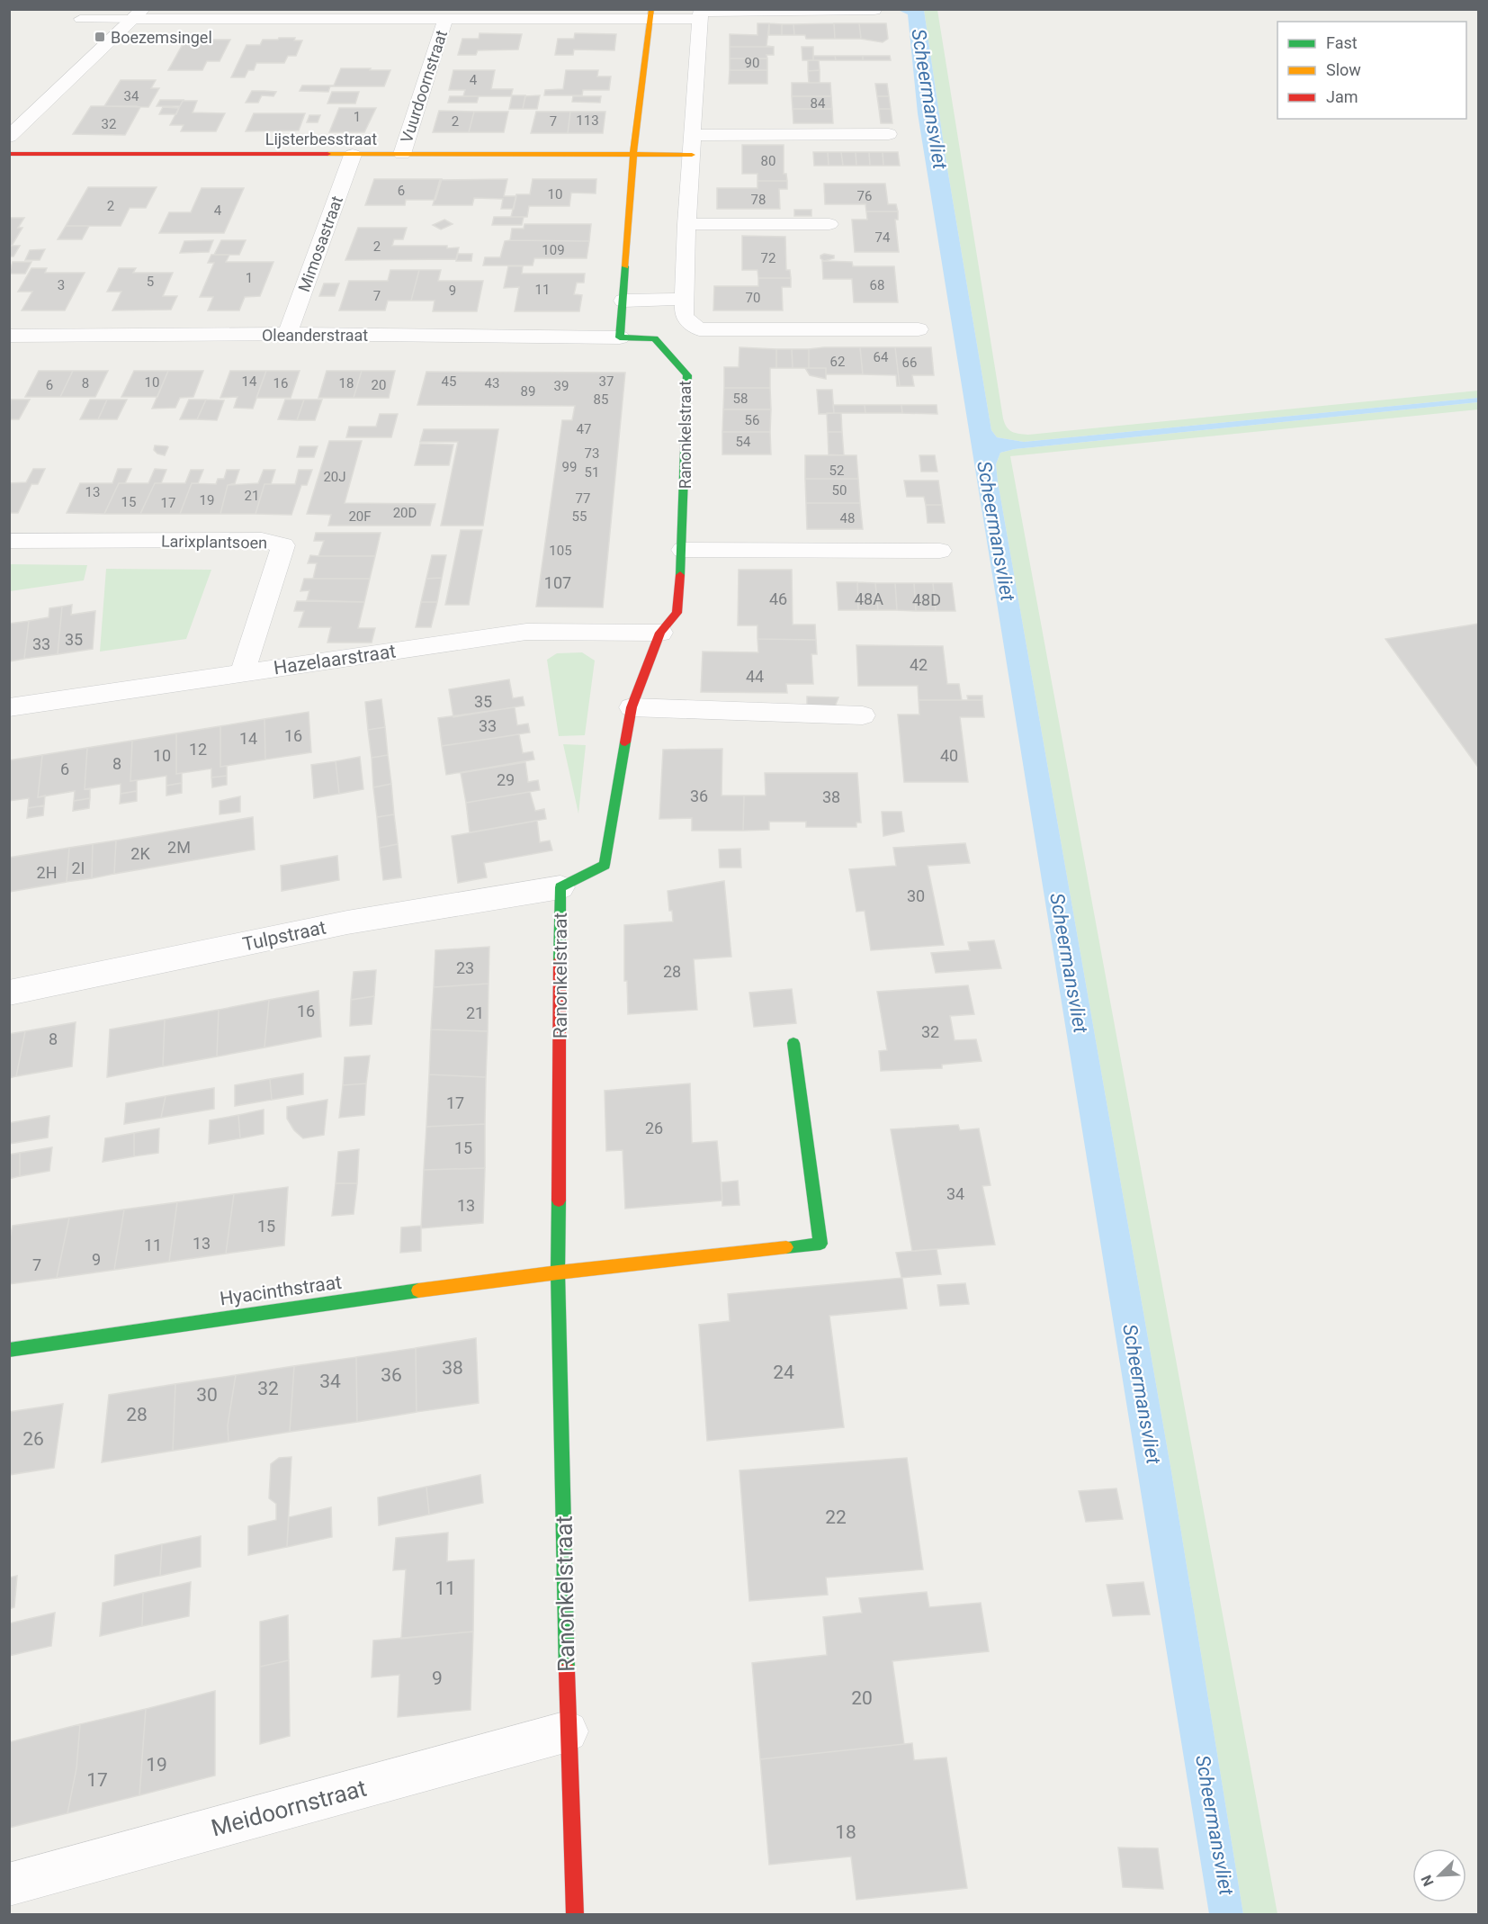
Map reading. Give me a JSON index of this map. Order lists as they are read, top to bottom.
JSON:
{
  "streets": {
    "street": [
      "Vuurdoornstraat",
      "Lijsterbesstraat",
      "Mimosastraat",
      "Oleanderstraat",
      "Ranonkelstraat",
      "Larixplantsoen",
      "Hazelaarstraat",
      "Tulpstraat",
      "Hyacinthstraat",
      "Meidoornstraat"
    ]
  },
  "crossings": [
    ["Vuurdoornstraat", "Lijsterbesstraat"],
    ["Lijsterbesstraat", "Mimosastraat"],
    ["Mimosastraat", "Oleanderstraat"],
    ["Oleanderstraat", "Ranonkelstraat"],
    ["Ranonkelstraat", "Hazelaarstraat"],
    ["Ranonkelstraat", "Tulpstraat"],
    ["Ranonkelstraat", "Hyacinthstraat"],
    ["Ranonkelstraat", "Meidoornstraat"],
    ["Larixplantsoen", "Hazelaarstraat"]
  ],
  "water": ["Scheermansvliet"],
  "places": {
    "transit": ["Boezemsingel"]
  },
  "house_numbers": [
    "90",
    "4",
    "34",
    "84",
    "1",
    "113",
    "2",
    "7",
    "32",
    "80",
    "6",
    "10",
    "76",
    "78",
    "2",
    "4",
    "74",
    "2",
    "109",
    "72",
    "1",
    "5",
    "3",
    "68",
    "11",
    "9",
    "7",
    "70",
    "64",
    "62",
    "66",
    "14",
    "45",
    "37",
    "10",
    "8",
    "16",
    "18",
    "43",
    "6",
    "20",
    "39",
    "89",
    "58",
    "85",
    "56",
    "47",
    "54",
    "73",
    "99",
    "52",
    "51",
    "20J",
    "50",
    "13",
    "21",
    "77",
    "19",
    "15",
    "17",
    "20D",
    "20F",
    "55",
    "48",
    "105",
    "107",
    "46",
    "48A",
    "48D",
    "35",
    "33",
    "42",
    "44",
    "35",
    "33",
    "16",
    "14",
    "12",
    "10",
    "40",
    "8",
    "6",
    "29",
    "36",
    "38",
    "2M",
    "2K",
    "2I",
    "2H",
    "30",
    "23",
    "28",
    "16",
    "21",
    "32",
    "8",
    "17",
    "26",
    "15",
    "34",
    "13",
    "15",
    "13",
    "11",
    "9",
    "7",
    "38",
    "24",
    "36",
    "34",
    "32",
    "30",
    "28",
    "26",
    "22",
    "11",
    "9",
    "20",
    "19",
    "17",
    "18"
  ],
  "legend": ["Fast", "Slow", "Jam"],
  "north": "bottom left"
}
